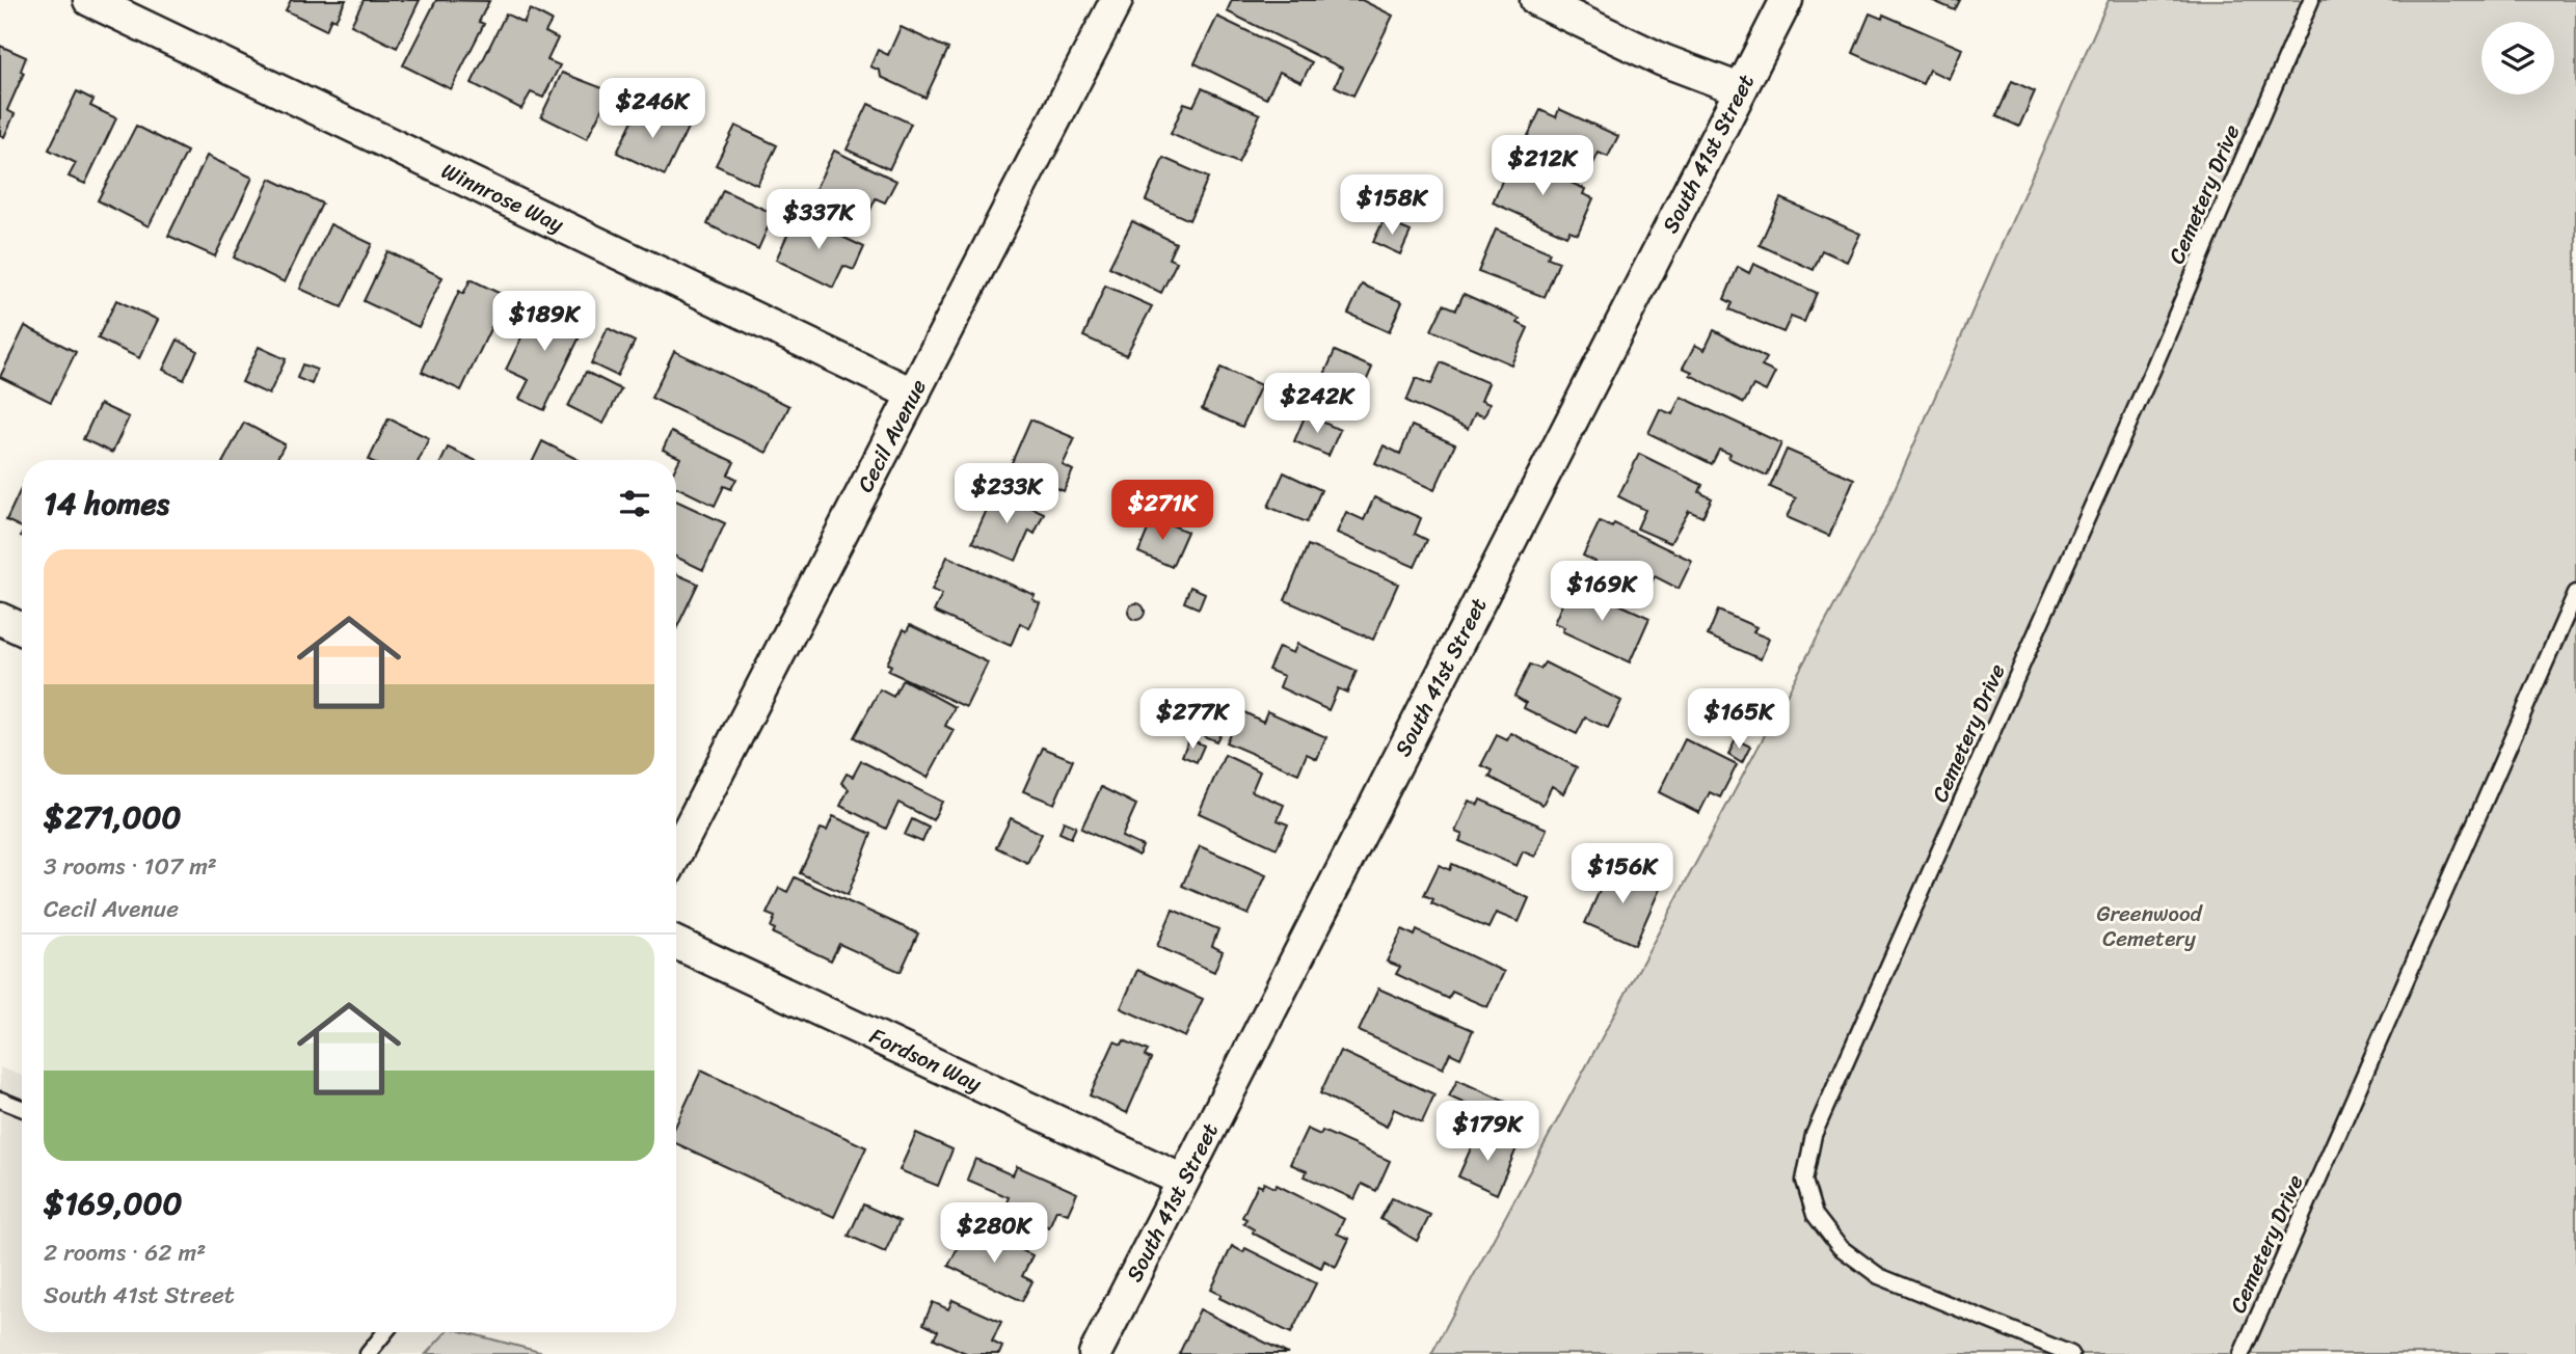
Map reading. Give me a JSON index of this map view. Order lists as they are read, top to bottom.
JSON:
{
  "streets": {
    "street": [
      "South 41st Street",
      "Winnrose Way",
      "Cecil Avenue",
      "Fordson Way"
    ],
    "lane": ["Cemetery Drive"]
  },
  "crossings": [
    ["South 41st Street", "Fordson Way"],
    ["Winnrose Way", "Cecil Avenue"]
  ],
  "parks": ["Greenwood Cemetery"],
  "page": {
    "price": [
      "$246K",
      "$212K",
      "$158K",
      "$337K",
      "$189K",
      "$242K",
      "$233K",
      "$271K",
      "$169K",
      "$277K",
      "$165K",
      "$156K",
      "$179K",
      "$280K"
    ],
    "heading": "14 homes",
    "list": [
      {
        "name": "$271,000",
        "note": "3 rooms · 107 m² · Cecil Avenue"
      },
      {
        "name": "$169,000",
        "note": "2 rooms · 62 m² · South 41st Street"
      }
    ]
  }
}
